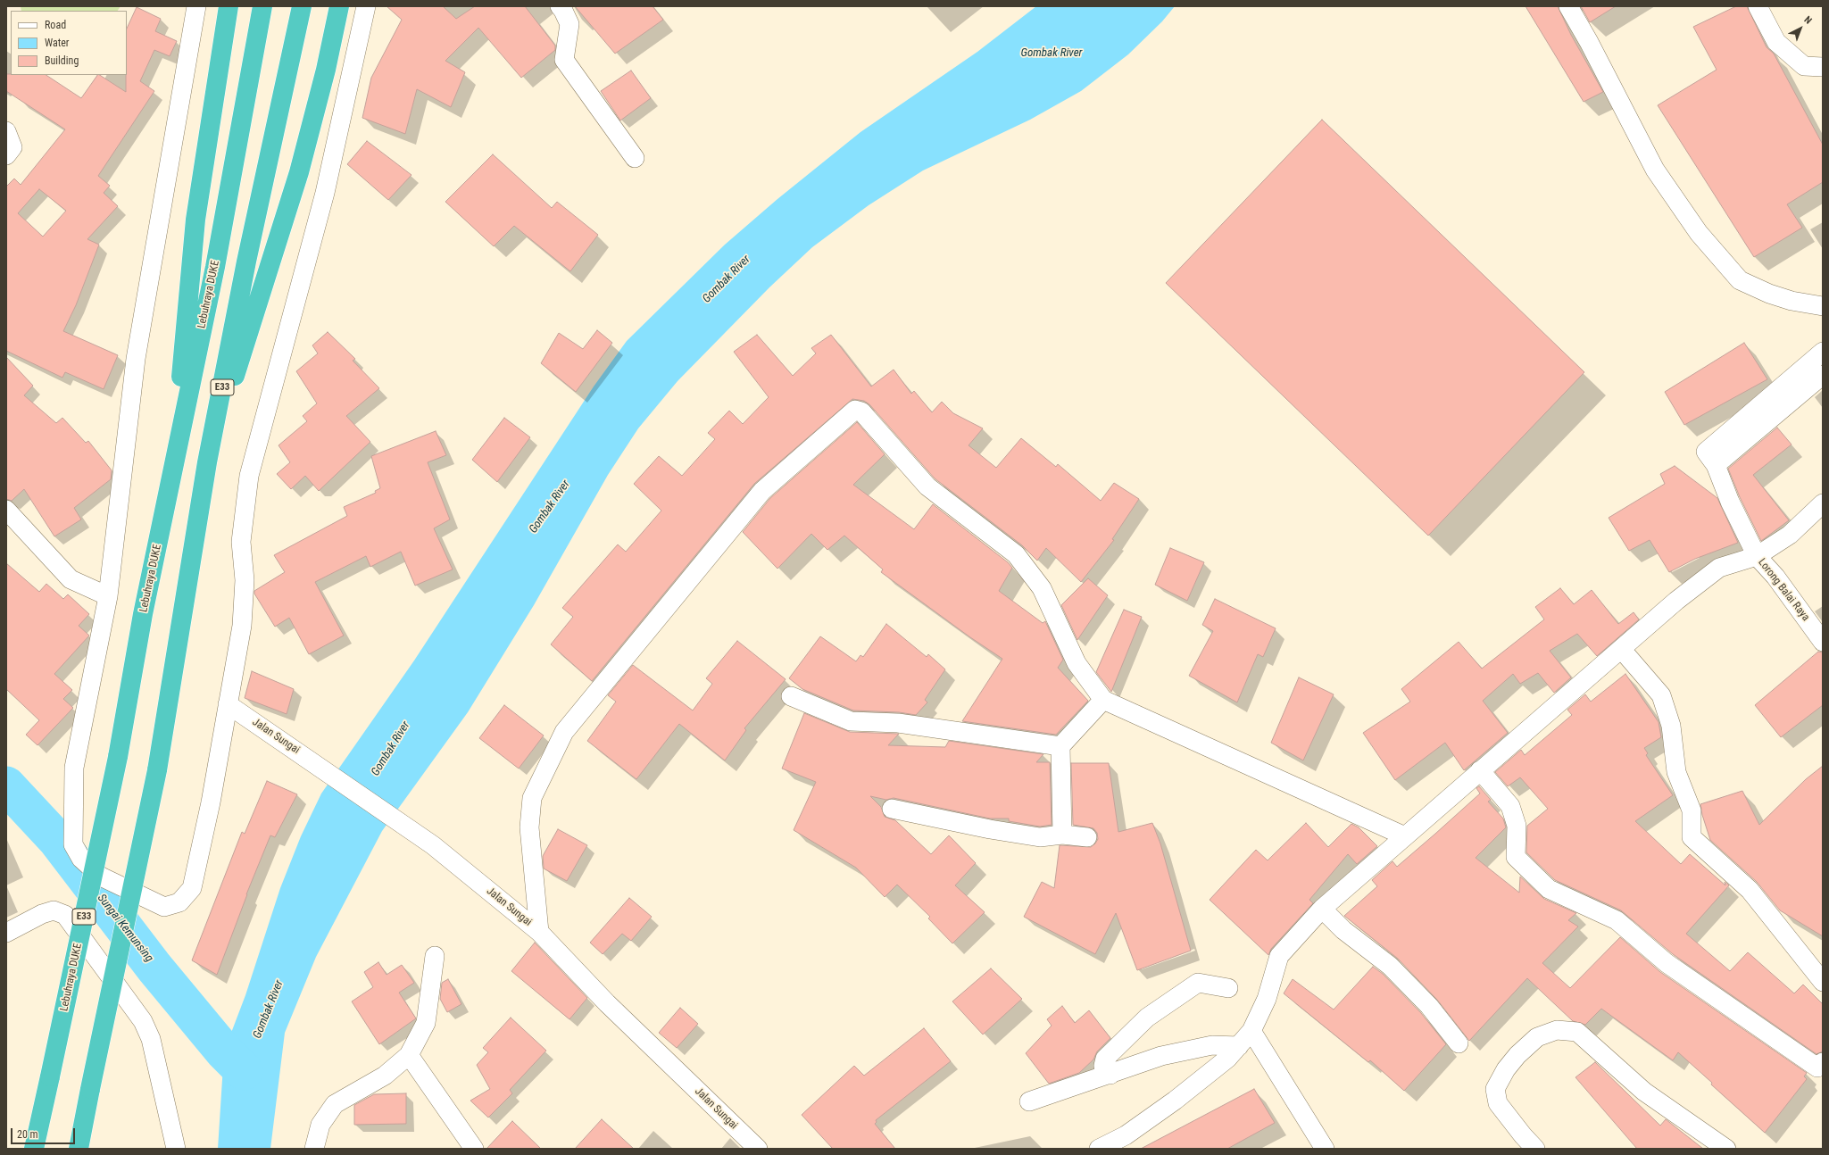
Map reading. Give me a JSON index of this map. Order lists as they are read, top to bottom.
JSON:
{
  "streets": {
    "highway": ["Lebuhraya DUKE", "E33"],
    "street": ["Lorong Balai Raya", "Jalan Sungai"]
  },
  "water": ["Gombak River", "Sungai Kemunsing"],
  "legend": ["Road", "Water", "Building"],
  "scale_bar": "20 m",
  "north": "top right"
}
